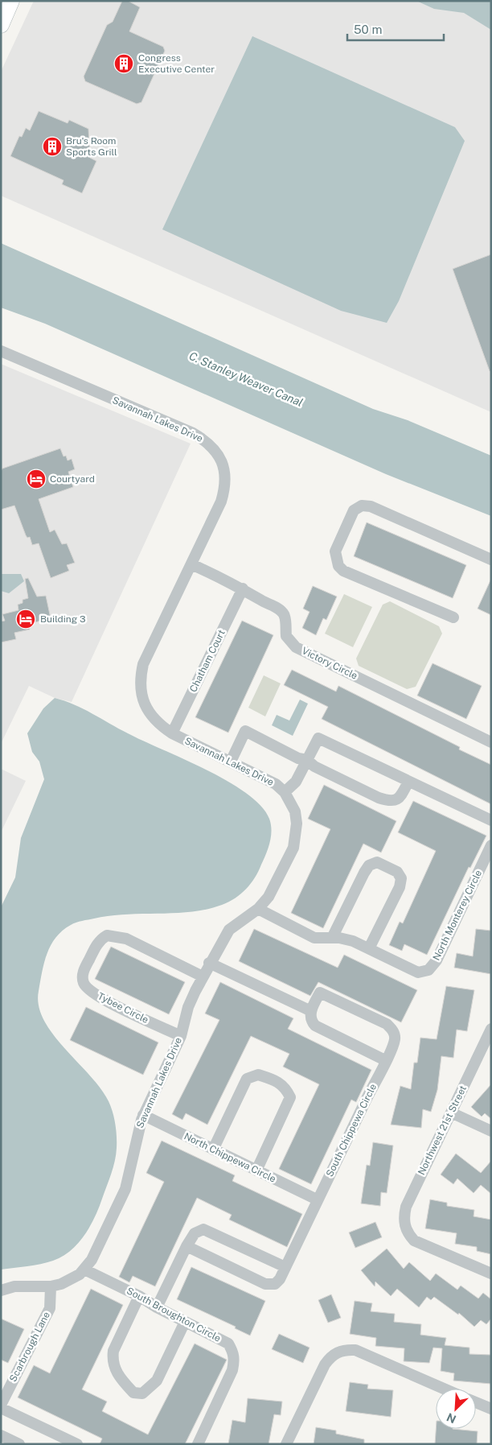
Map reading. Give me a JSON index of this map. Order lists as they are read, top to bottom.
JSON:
{
  "streets": {
    "street": [
      "Savannah Lakes Drive",
      "Chatham Court",
      "Victory Circle",
      "North Monterey Circle",
      "Tybee Circle",
      "South Chippewa Circle",
      "Northwest 21st Street",
      "North Chippewa Circle",
      "South Broughton Circle",
      "Scarbrough Lane"
    ]
  },
  "crossings": [
    ["Savannah Lakes Drive", "Chatham Court"],
    ["Savannah Lakes Drive", "Victory Circle"],
    ["Savannah Lakes Drive", "North Monterey Circle"],
    ["Savannah Lakes Drive", "Tybee Circle"],
    ["Savannah Lakes Drive", "North Chippewa Circle"],
    ["Savannah Lakes Drive", "South Broughton Circle"],
    ["Savannah Lakes Drive", "Scarbrough Lane"],
    ["Chatham Court", "Victory Circle"],
    ["South Chippewa Circle", "North Chippewa Circle"]
  ],
  "water": ["C. Stanley Weaver Canal"],
  "places": {
    "building": ["Congress Executive Center", "Bru's Room Sports Grill"],
    "hotel": ["Courtyard", "Building 3"]
  },
  "scale_bar": "50 m",
  "north": "bottom left"
}
